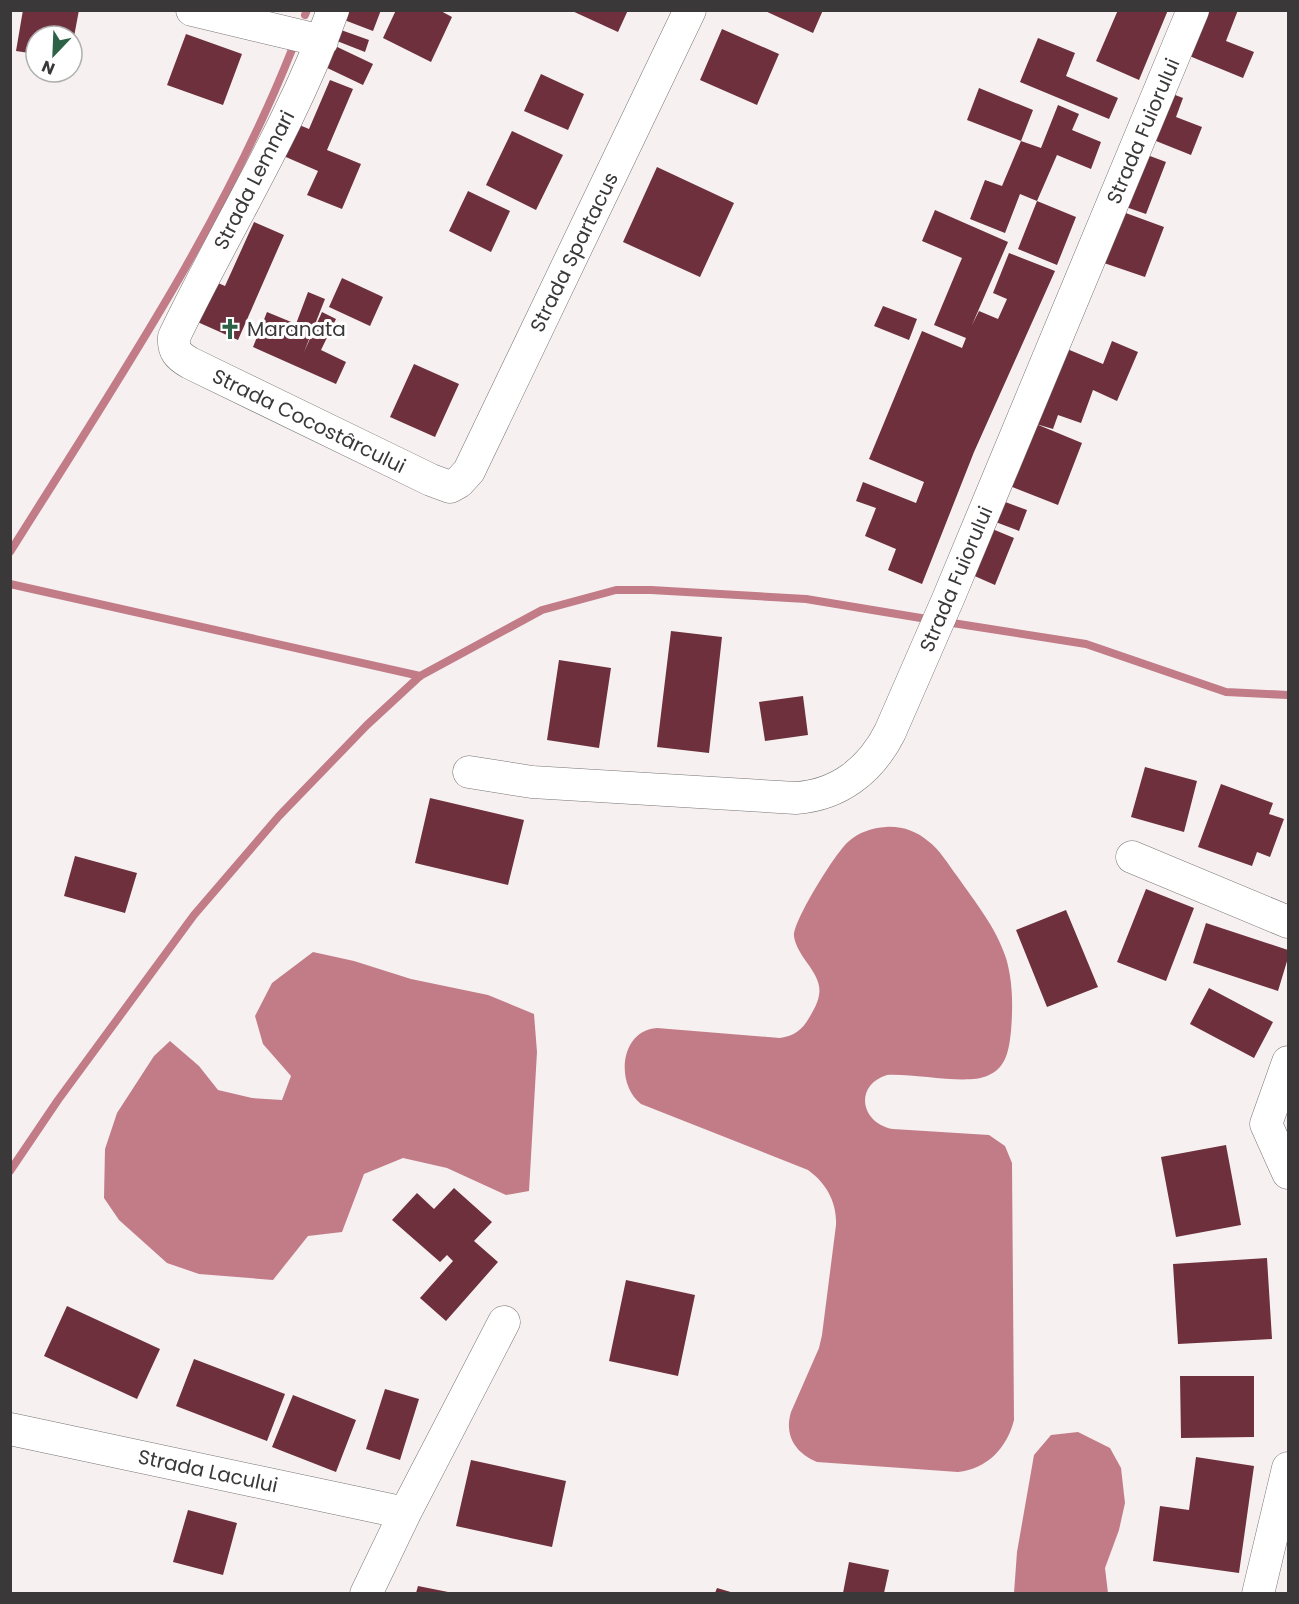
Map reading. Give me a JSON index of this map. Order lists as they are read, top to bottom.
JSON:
{
  "streets": {
    "street": [
      "Strada Fuiorului",
      "Strada Lemnari",
      "Strada Spartacus",
      "Strada Cocostârcului",
      "Strada Lacului"
    ]
  },
  "crossings": [
    ["Strada Lemnari", "Strada Cocostârcului"],
    ["Strada Spartacus", "Strada Cocostârcului"]
  ],
  "places": {
    "church": ["Maranata"]
  },
  "north": "bottom left"
}
